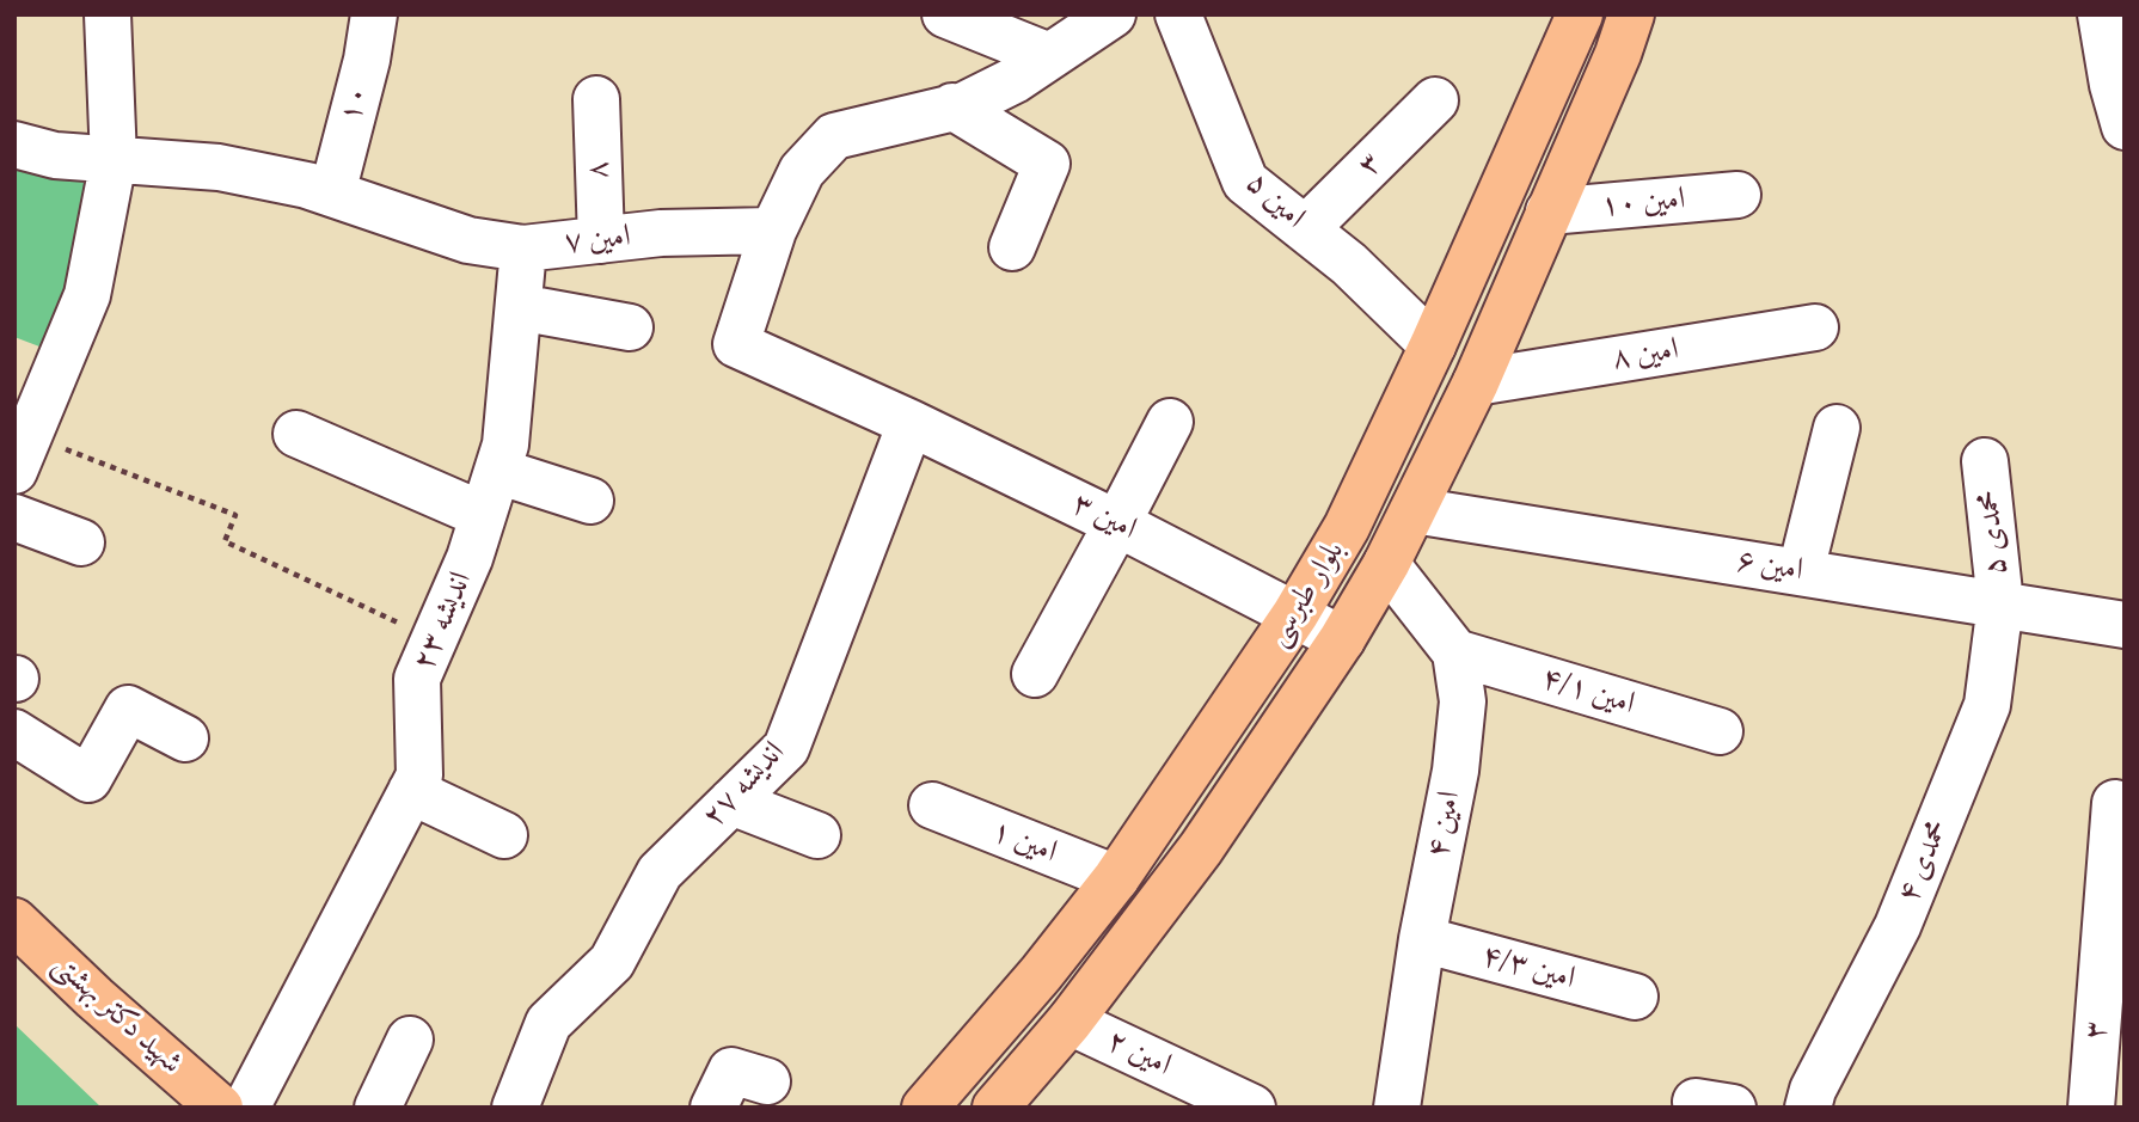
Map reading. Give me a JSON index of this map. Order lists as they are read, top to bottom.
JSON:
{
  "streets": {
    "main road": ["بلوار طبرسی", "شهید دکتر بهشتی"],
    "street": [
      "۱۰",
      "۳",
      "۸",
      "امین ۵",
      "امین ۱۰",
      "امین ۷",
      "امین ۸",
      "امین ۳",
      "محمدی ۵",
      "امین ۶",
      "اندیشه ۲۳",
      "امین ۴/۱",
      "اندیشه ۲۷",
      "امین ۴",
      "امین ۱",
      "محمدی ۴",
      "۴/۳ امین",
      "امین ۲"
    ]
  },
  "crossings": [
    ["۱۰", "امین ۷"],
    ["۳", "امین ۵"],
    ["۸", "امین ۷"],
    ["امین ۵", "بلوار طبرسی"],
    ["امین ۱۰", "بلوار طبرسی"],
    ["امین ۷", "امین ۳"],
    ["امین ۷", "اندیشه ۲۳"],
    ["امین ۸", "بلوار طبرسی"],
    ["امین ۳", "بلوار طبرسی"],
    ["امین ۳", "اندیشه ۲۷"],
    ["محمدی ۵", "امین ۶"],
    ["محمدی ۵", "محمدی ۴"],
    ["امین ۶", "بلوار طبرسی"],
    ["امین ۶", "محمدی ۴"],
    ["بلوار طبرسی", "امین ۴"],
    ["بلوار طبرسی", "امین ۱"],
    ["بلوار طبرسی", "امین ۲"],
    ["امین ۴/۱", "امین ۴"],
    ["امین ۴", "۴/۳ امین"]
  ]
}
